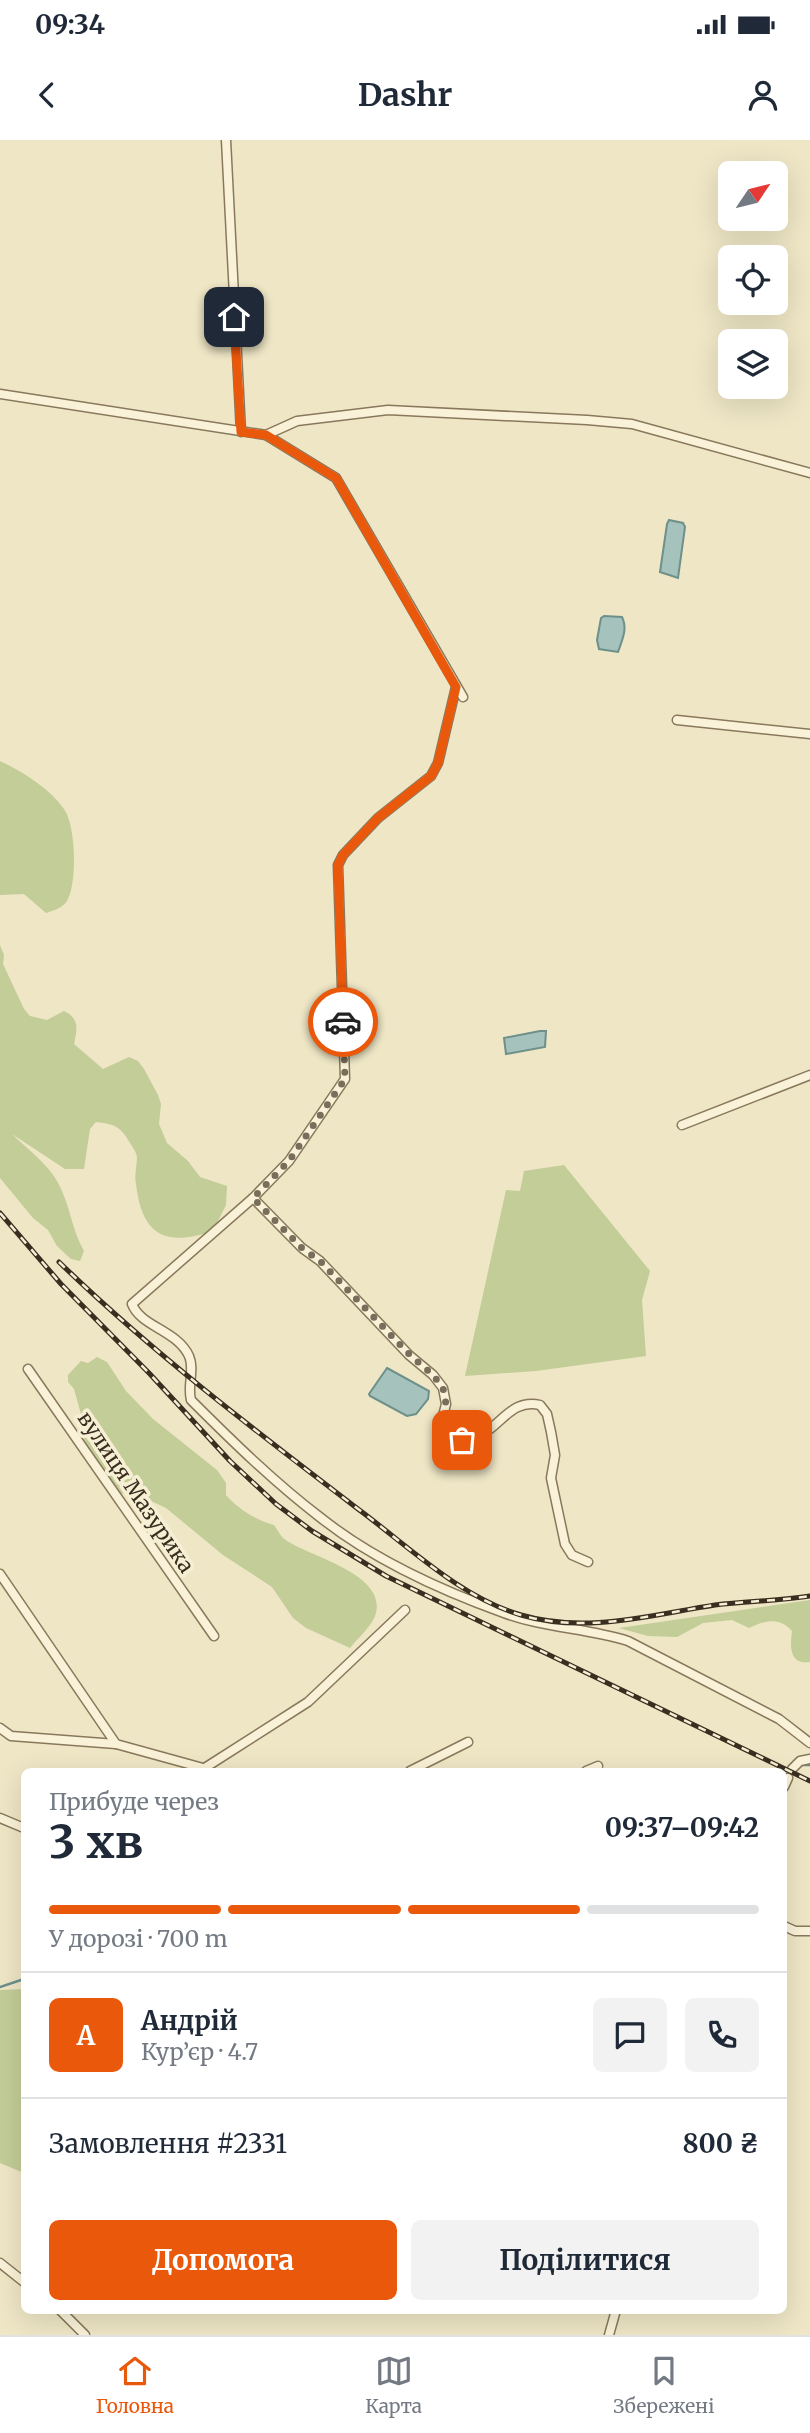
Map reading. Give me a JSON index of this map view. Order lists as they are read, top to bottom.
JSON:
{
  "streets": {
    "street": ["вулиця Мазурика"]
  },
  "north": "top right",
  "page": {
    "status": "09:34",
    "header": "Dashr",
    "heading": ["3 хв", "Прибуде через", "09:37–09:42"],
    "panel": [
      "Андрій",
      "Кур’єр · 4.7",
      "Замовлення #2331",
      "800 ₴"
    ],
    "bar": "У дорозі · 700 m",
    "round": "А",
    "buttons": ["Допомога", "Поділитися"],
    "tabs": ["Головна", "Карта", "Збережені"]
  }
}
